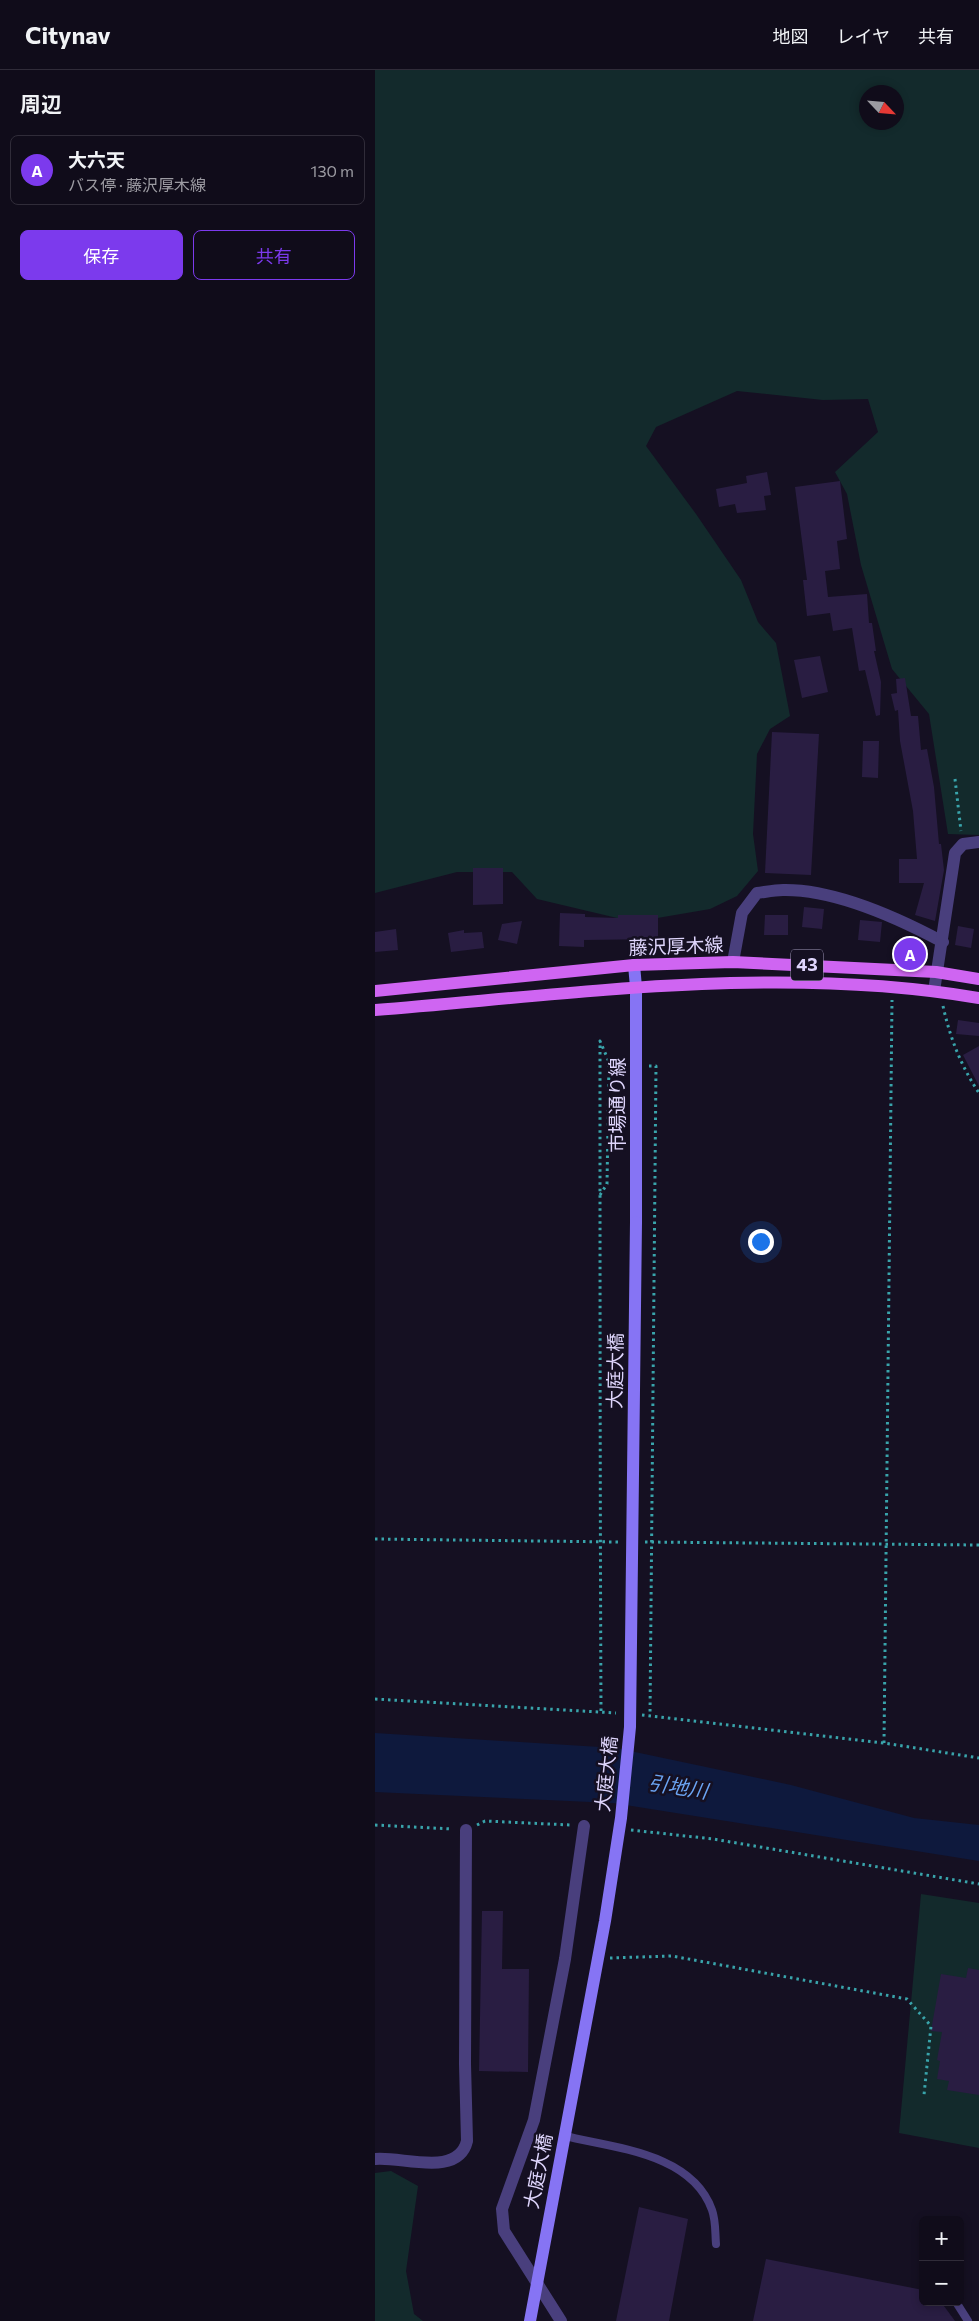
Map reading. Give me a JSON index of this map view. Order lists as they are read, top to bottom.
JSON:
{
  "streets": {
    "main road": ["藤沢厚木線", "43"],
    "street": ["市場通り線", "大庭大橋"]
  },
  "crossings": [
    ["藤沢厚木線", "市場通り線"],
    ["43", "市場通り線"],
    ["市場通り線", "大庭大橋"]
  ],
  "water": ["引地川"],
  "north": "bottom right",
  "page": {
    "header": "Citynav",
    "nav": ["地図", "レイヤ", "共有"],
    "heading": "周辺",
    "list": [
      {
        "mark": "A",
        "name": "大六天",
        "note": "バス停 · 藤沢厚木線",
        "value": "130 m"
      }
    ],
    "buttons": ["保存", "共有"],
    "pins": "A",
    "map_buttons": ["+", "−"]
  }
}
